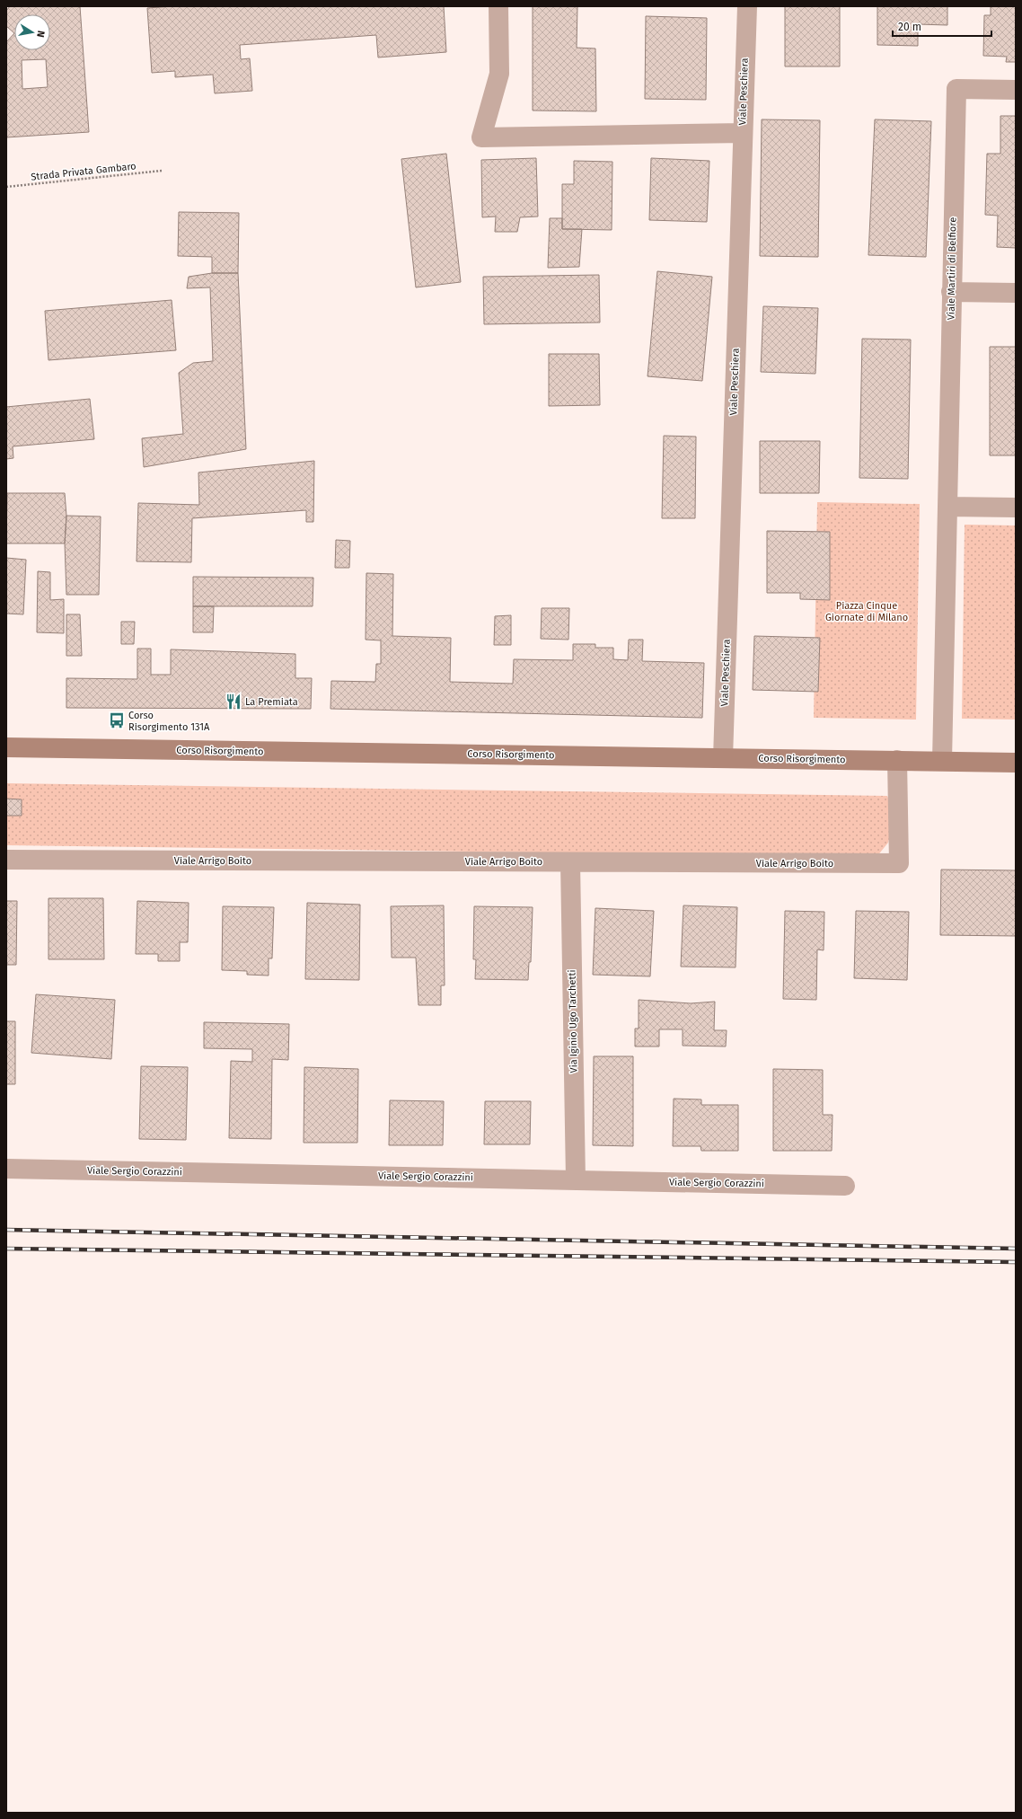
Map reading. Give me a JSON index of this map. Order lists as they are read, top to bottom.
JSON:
{
  "streets": {
    "main road": ["Corso Risorgimento"],
    "street": [
      "Viale Peschiera",
      "Viale Martiri di Belfiore",
      "Viale Arrigo Boito",
      "Via Iginio Ugo Tarchetti",
      "Viale Sergio Corazzini"
    ],
    "path": ["Strada Privata Gambaro"]
  },
  "crossings": [
    ["Viale Peschiera", "Corso Risorgimento"],
    ["Corso Risorgimento", "Viale Arrigo Boito"],
    ["Viale Arrigo Boito", "Via Iginio Ugo Tarchetti"],
    ["Via Iginio Ugo Tarchetti", "Viale Sergio Corazzini"]
  ],
  "parks": ["Piazza Cinque Giornate di Milano"],
  "places": {
    "restaurant": ["La Premiata"],
    "bus stop": ["Corso Risorgimento 131A"]
  },
  "scale_bar": "20 m",
  "north": "right"
}
